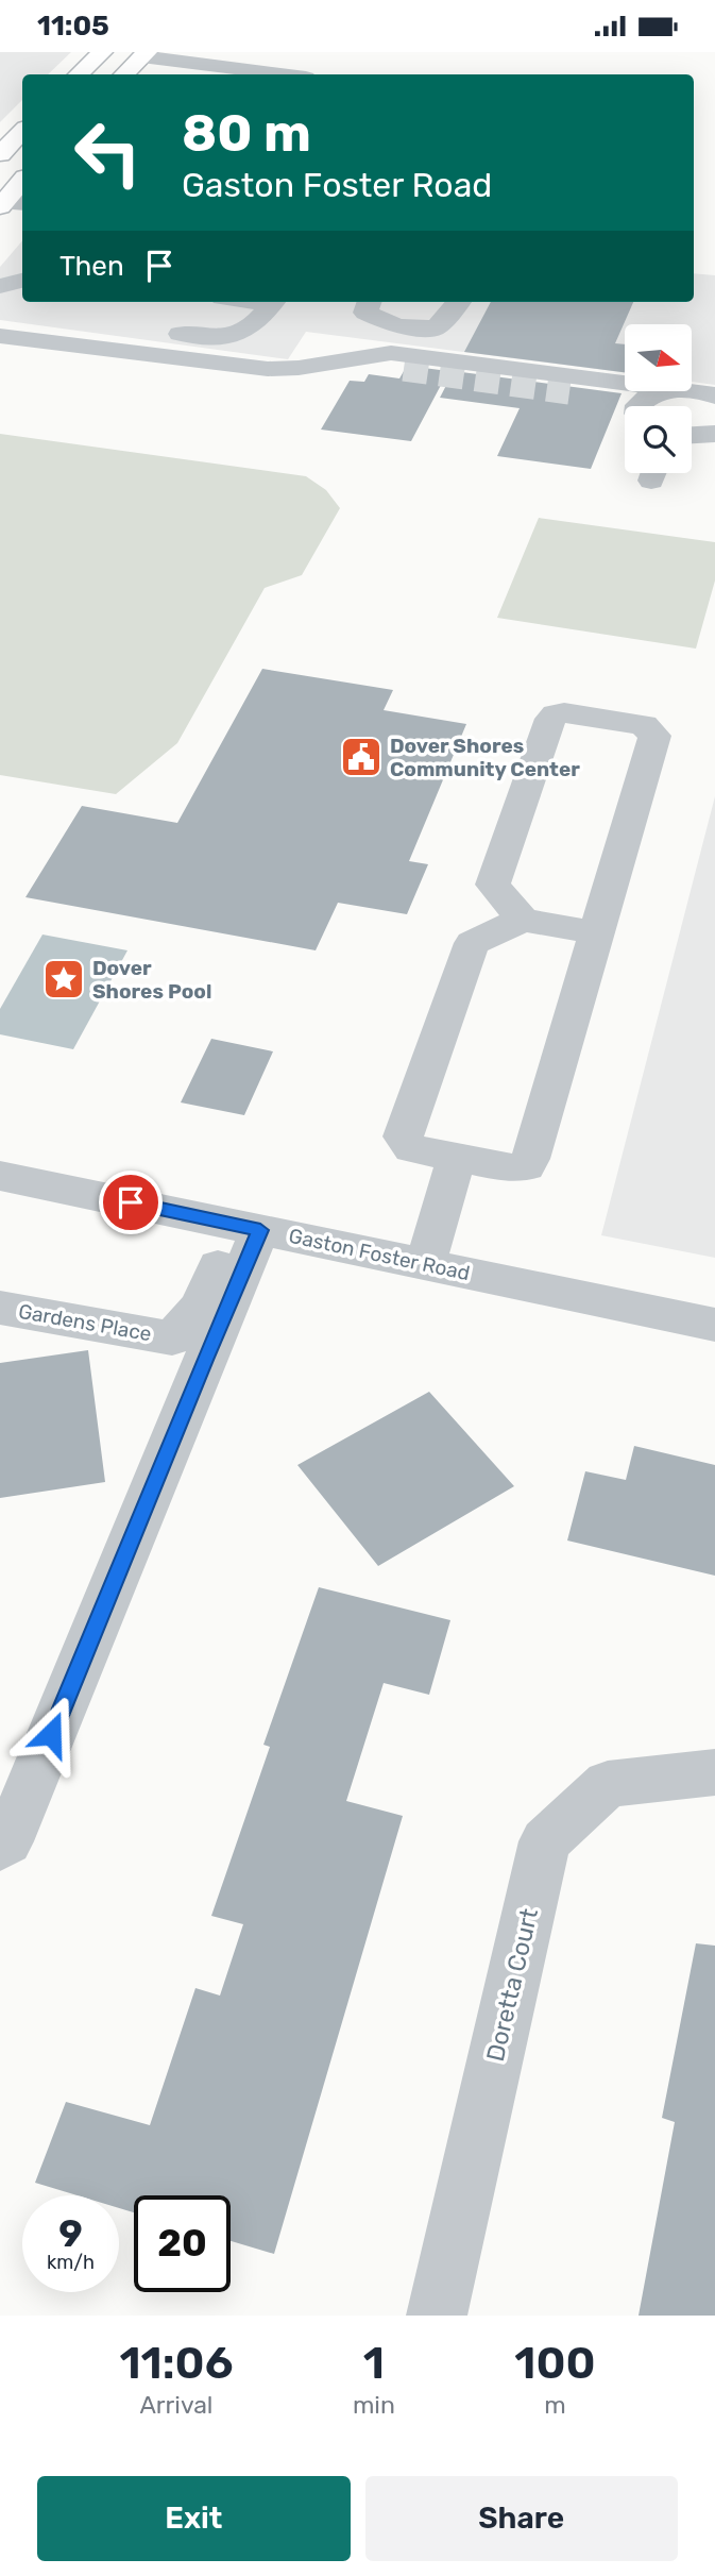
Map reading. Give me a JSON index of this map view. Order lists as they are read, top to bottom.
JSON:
{
  "streets": {
    "street": ["Gaston Foster Road", "Gardens Place", "Doretta Court"]
  },
  "crossings": [
    ["Gaston Foster Road", "Gardens Place"]
  ],
  "places": {
    "public building": ["Dover Shores Community Center"],
    "place": ["Dover Shores Pool"]
  },
  "north": "right",
  "page": {
    "status": "11:05",
    "turn": ["80 m", "Gaston Foster Road"],
    "then": "Then",
    "speed": "9 km/h",
    "limit": "20",
    "eta": [
      "11:06",
      "Arrival",
      "1",
      "min",
      "100",
      "m"
    ],
    "buttons": ["Exit", "Share"]
  }
}
